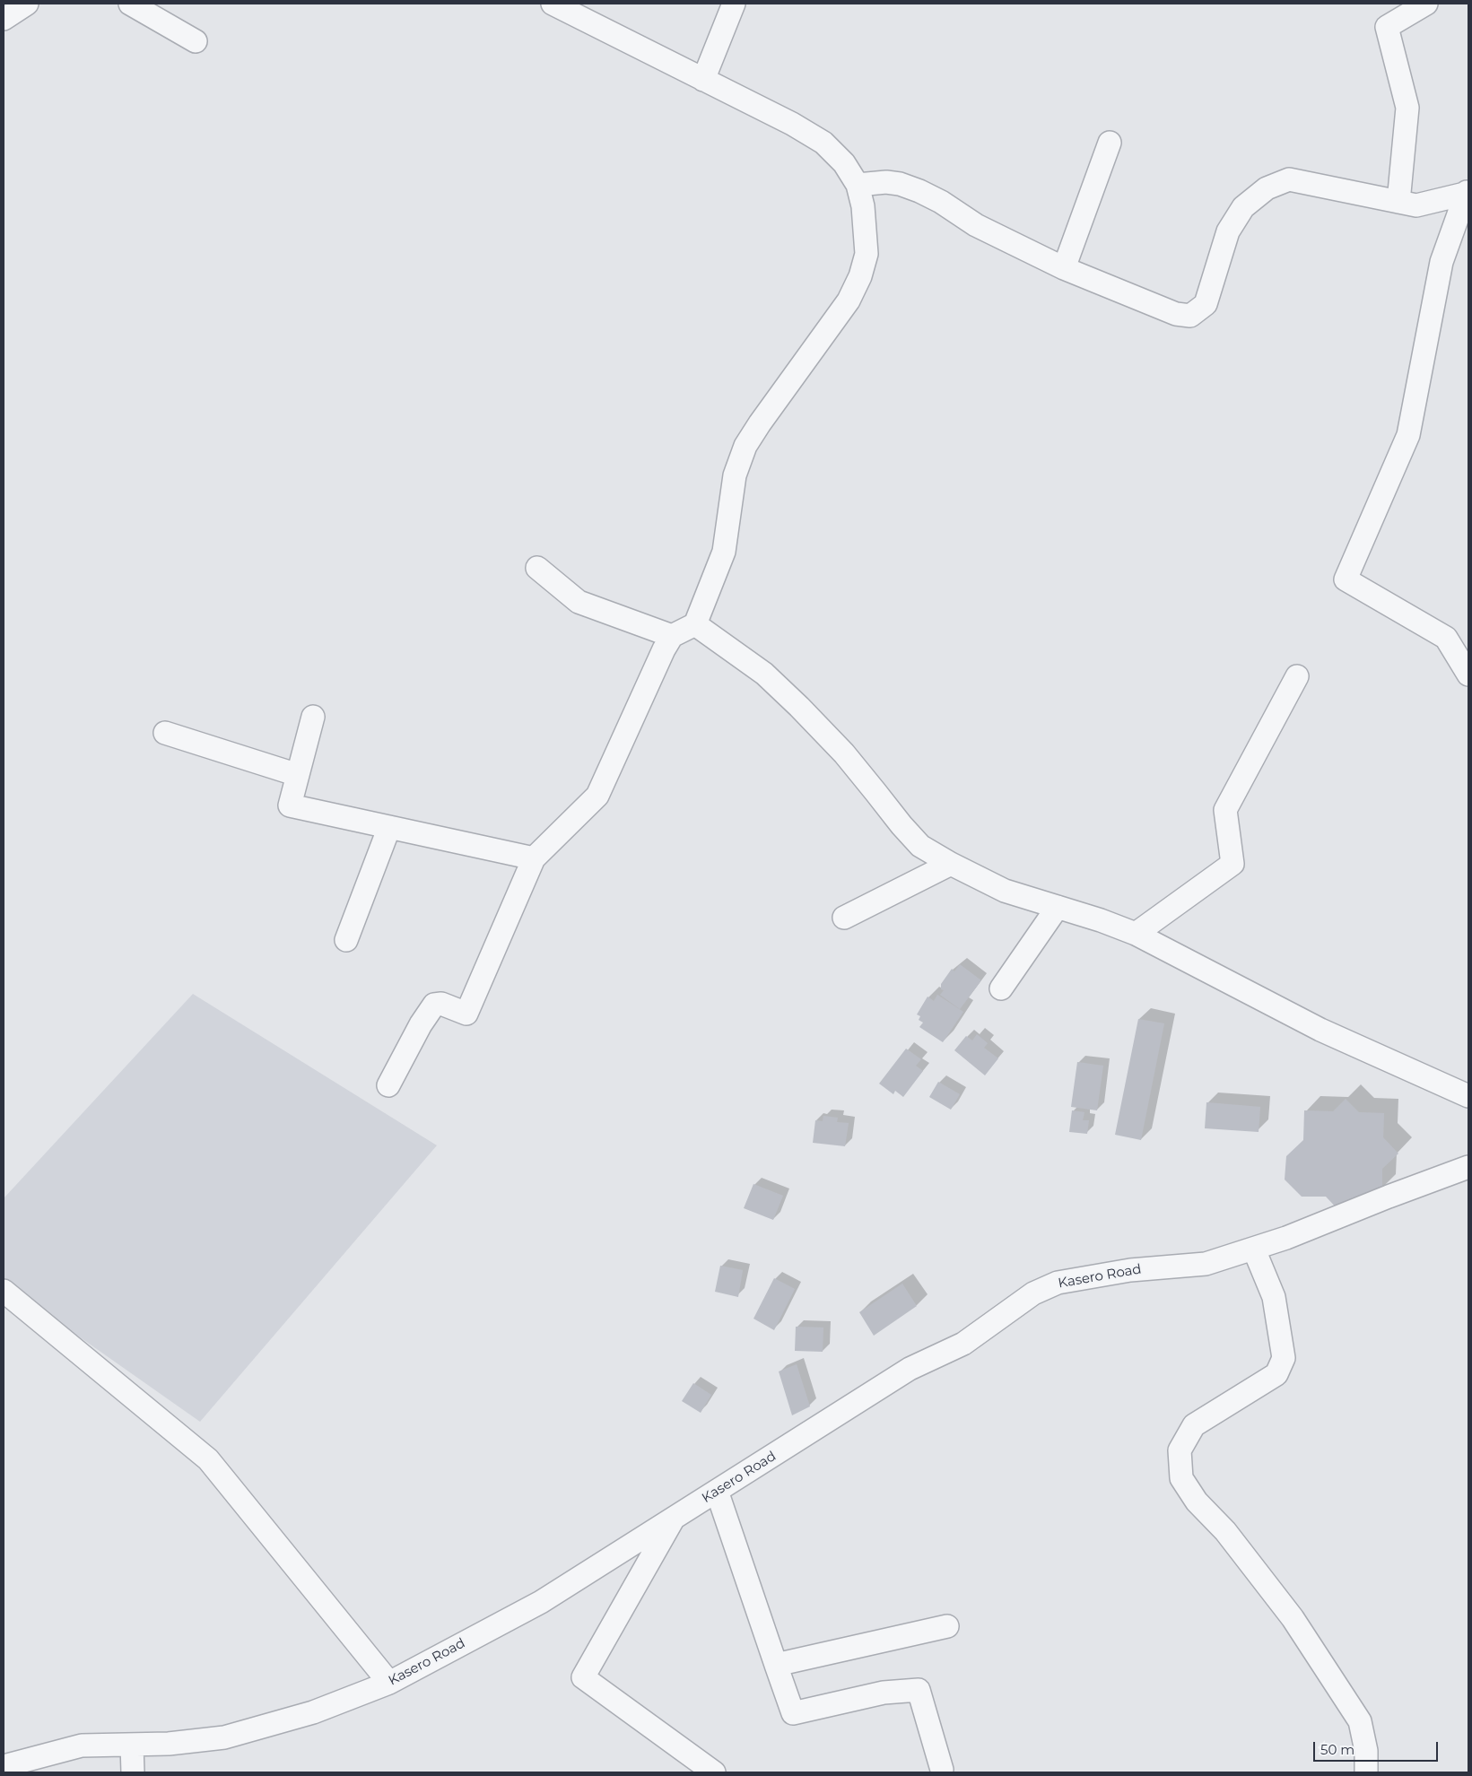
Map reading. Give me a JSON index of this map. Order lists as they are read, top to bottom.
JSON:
{
  "streets": {
    "street": ["Kasero Road"]
  },
  "scale_bar": "50 m"
}
